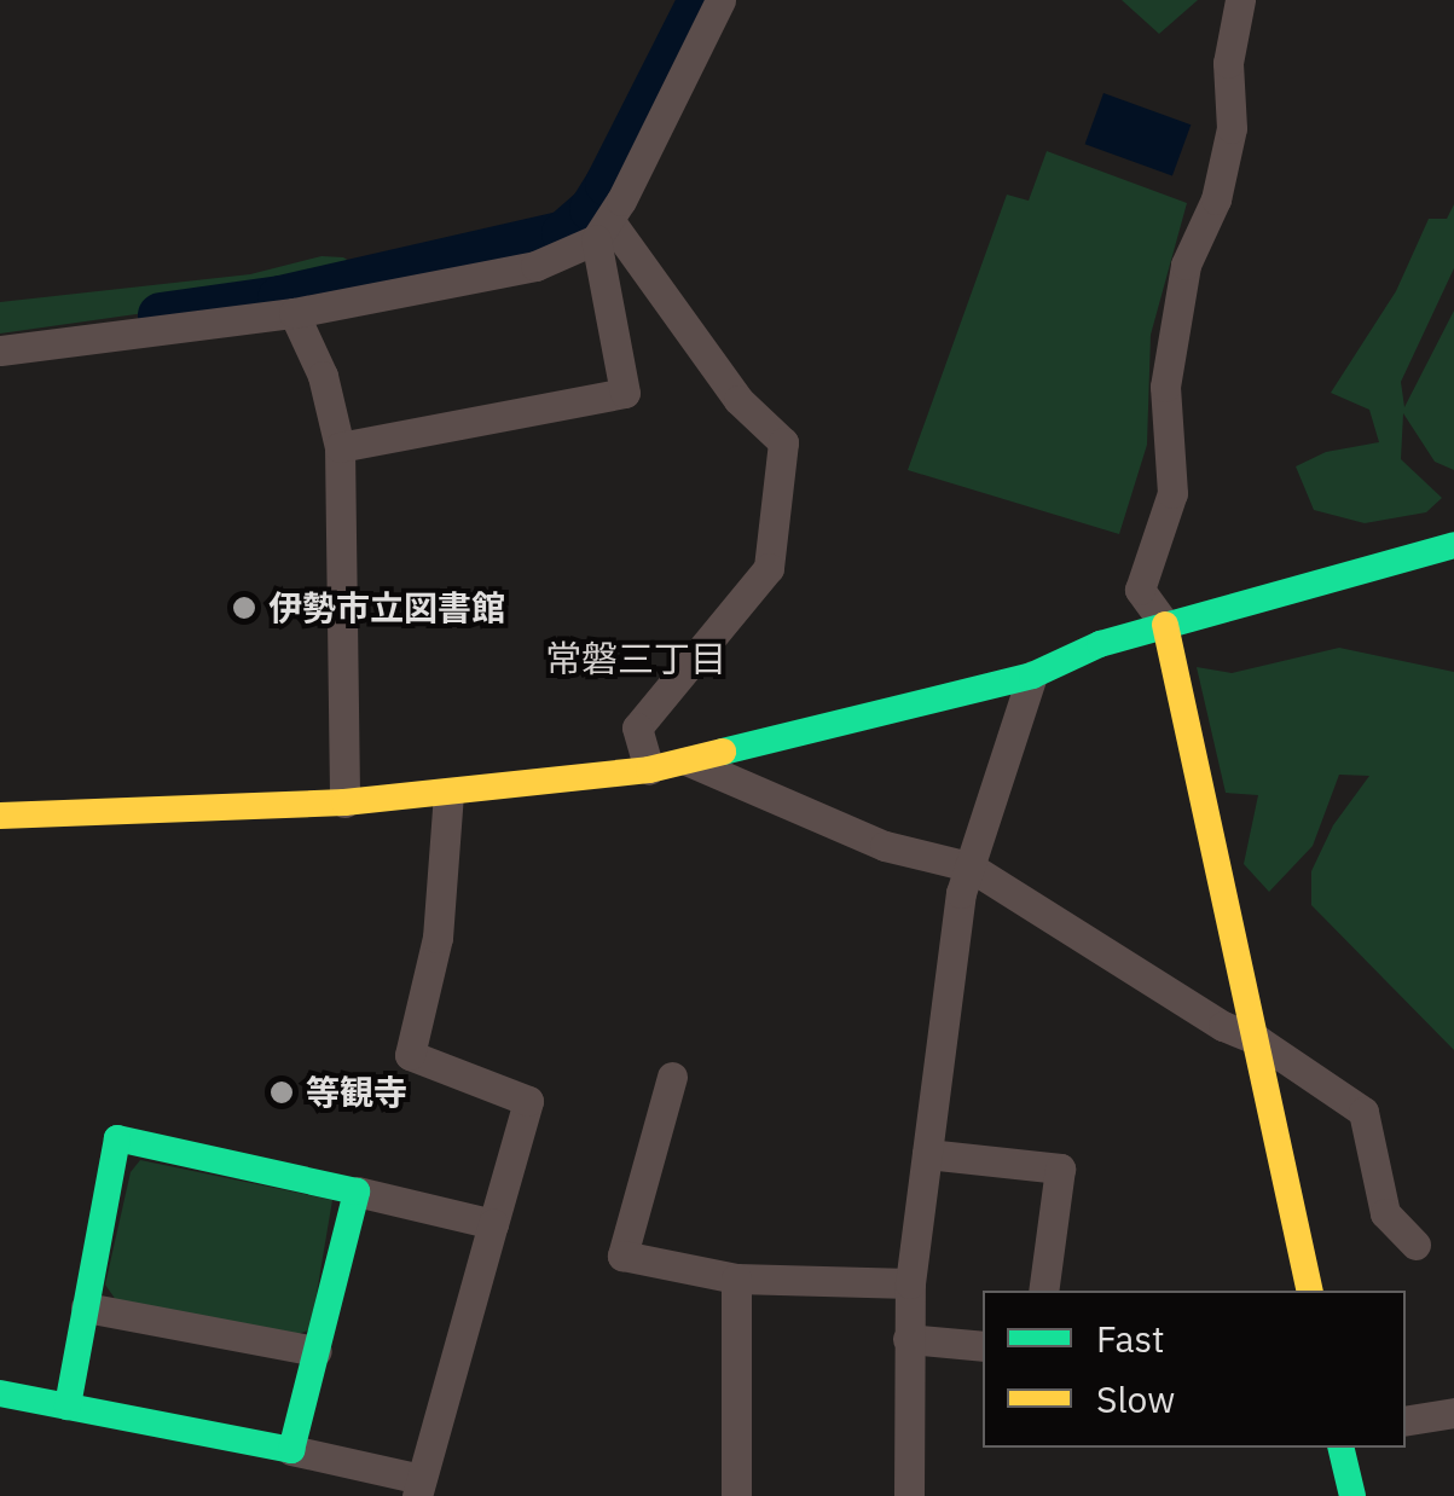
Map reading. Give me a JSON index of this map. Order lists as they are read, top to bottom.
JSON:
{
  "districts": ["常磐三丁目"],
  "places": ["伊勢市立図書館", "等観寺"],
  "legend": ["Fast", "Slow"]
}
